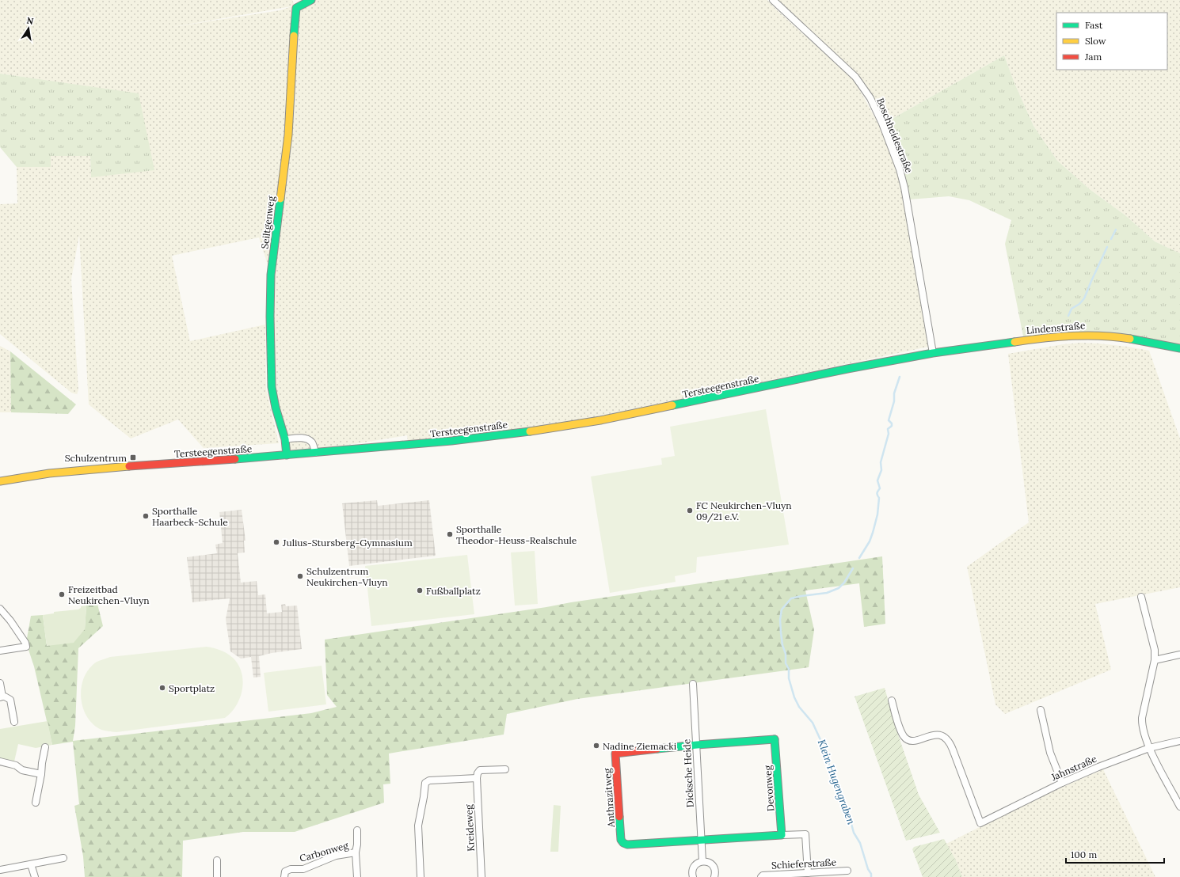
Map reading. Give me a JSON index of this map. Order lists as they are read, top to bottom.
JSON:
{
  "streets": {
    "street": [
      "Boschheidestraße",
      "Seiltgenweg",
      "Lindenstraße",
      "Tersteegenstraße",
      "Jahnstraße",
      "Dicksche Heide",
      "Devonweg",
      "Anthrazitweg",
      "Kreideweg",
      "Carbonweg",
      "Schieferstraße"
    ]
  },
  "crossings": [
    ["Boschheidestraße", "Lindenstraße"],
    ["Boschheidestraße", "Tersteegenstraße"],
    ["Seiltgenweg", "Tersteegenstraße"],
    ["Lindenstraße", "Tersteegenstraße"],
    ["Dicksche Heide", "Devonweg"],
    ["Dicksche Heide", "Anthrazitweg"],
    ["Devonweg", "Anthrazitweg"]
  ],
  "water": ["Klein Hugengraben"],
  "places": {
    "transit": ["Schulzentrum"],
    "other": [
      "FC Neukirchen-Vluyn 09/21 e.V.",
      "Sporthalle Haarbeck-Schule",
      "Sporthalle Theodor-Heuss-Realschule",
      "Julius-Stursberg-Gymnasium",
      "Schulzentrum Neukirchen-Vluyn",
      "Fußballplatz",
      "Freizeitbad Neukirchen-Vluyn",
      "Sportplatz",
      "Nadine Ziemacki"
    ]
  },
  "legend": ["Fast", "Slow", "Jam"],
  "scale_bar": "100 m",
  "north": "top"
}
